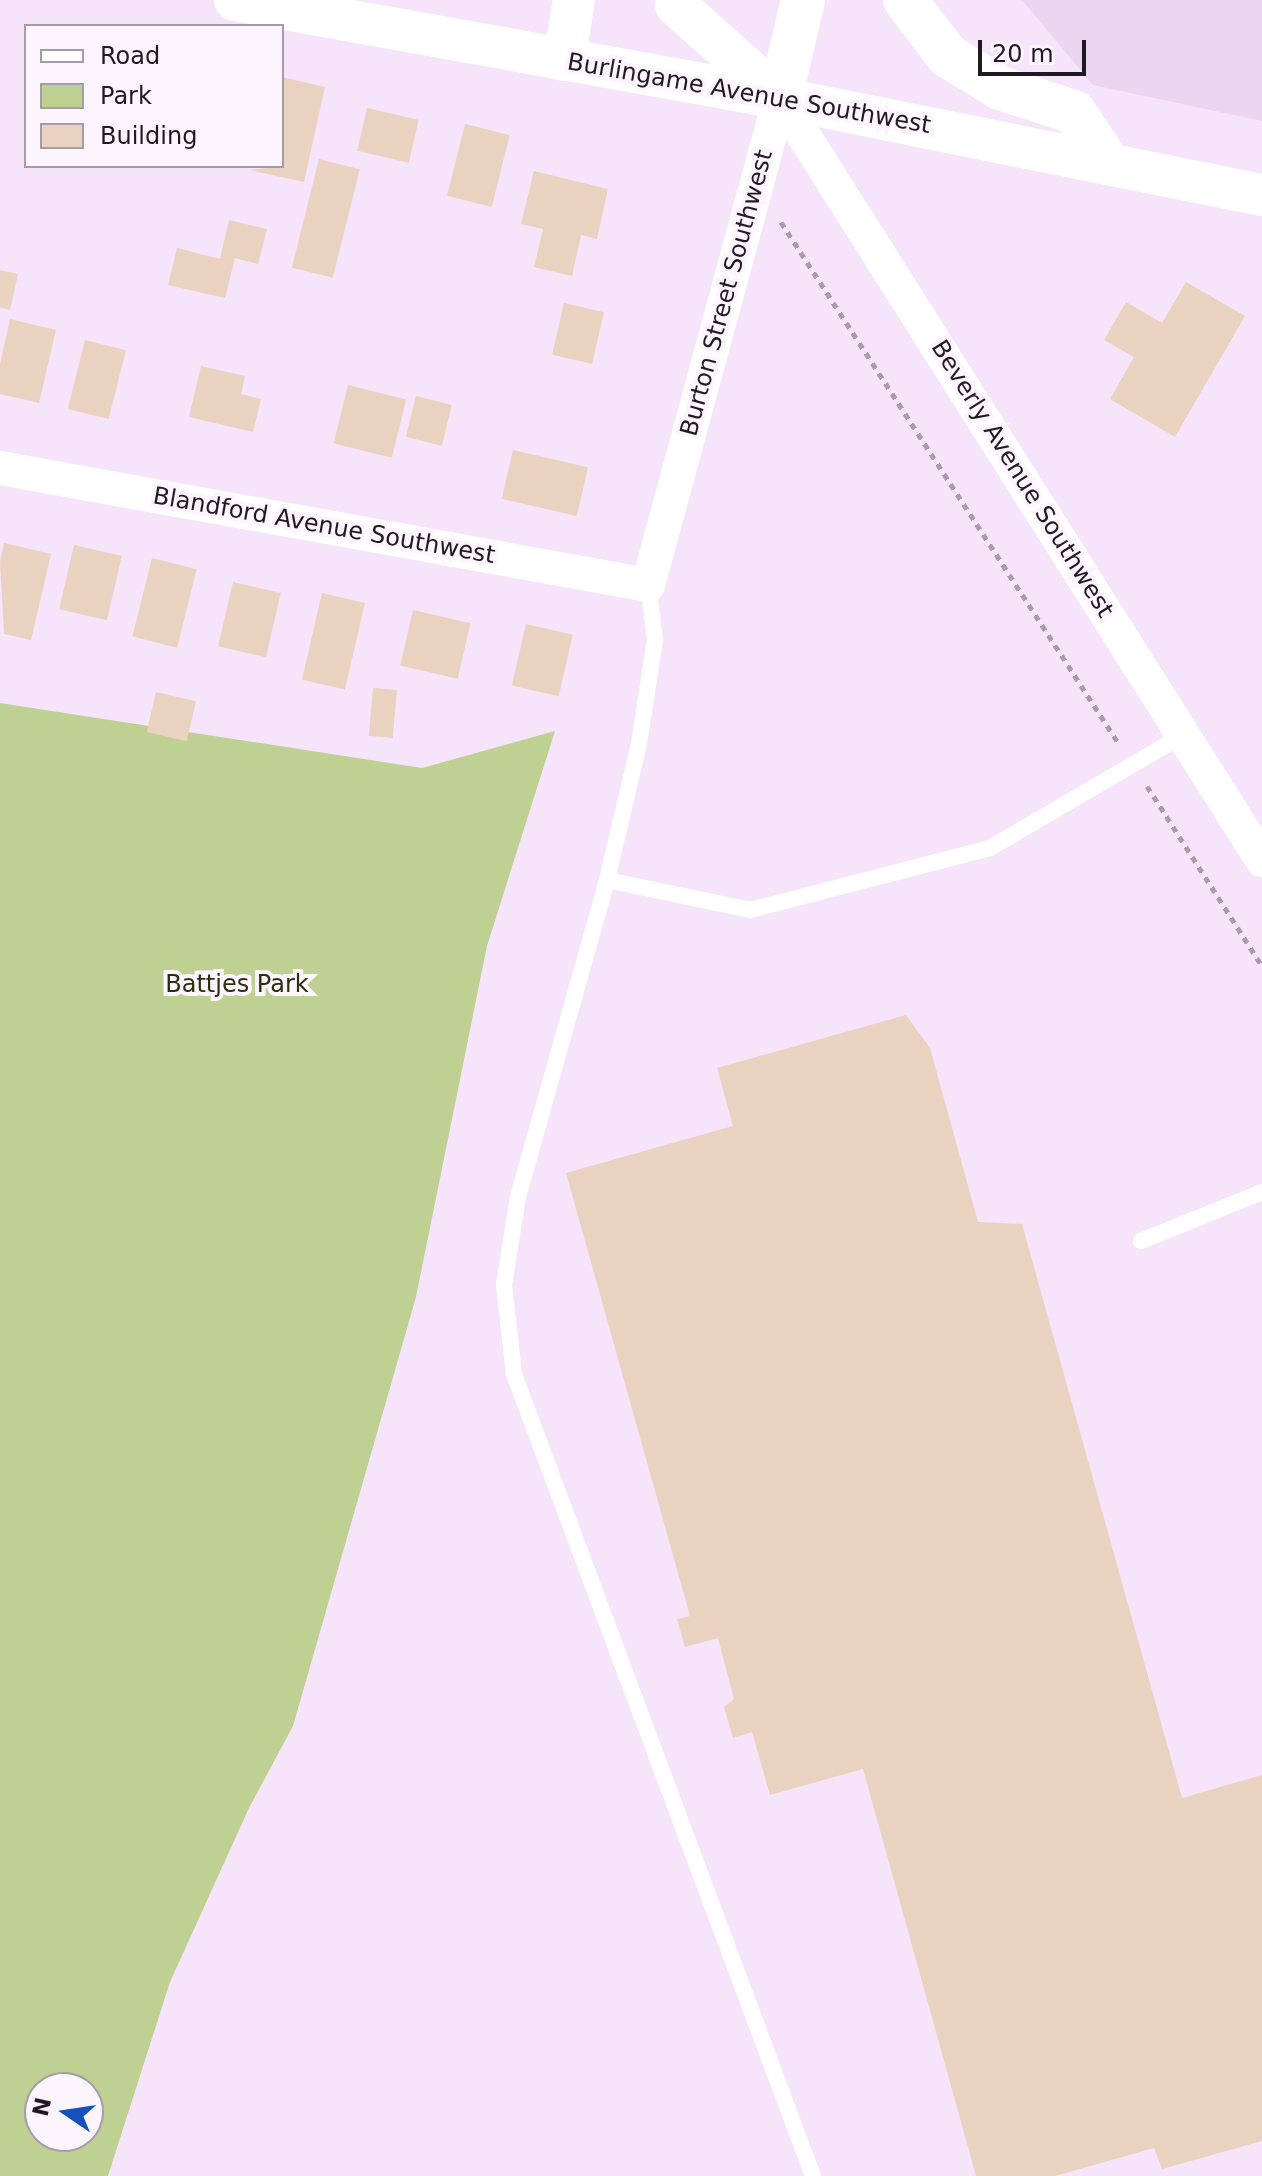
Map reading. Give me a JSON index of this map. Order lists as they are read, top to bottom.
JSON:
{
  "streets": {
    "main road": ["Burton Street Southwest"],
    "street": ["Burlingame Avenue Southwest", "Beverly Avenue Southwest", "Blandford Avenue Southwest"]
  },
  "crossings": [
    ["Burlingame Avenue Southwest", "Burton Street Southwest"],
    ["Burlingame Avenue Southwest", "Beverly Avenue Southwest"],
    ["Burton Street Southwest", "Beverly Avenue Southwest"],
    ["Burton Street Southwest", "Blandford Avenue Southwest"]
  ],
  "parks": ["Battjes Park"],
  "legend": ["Road", "Park", "Building"],
  "scale_bar": "20 m",
  "north": "left"
}
